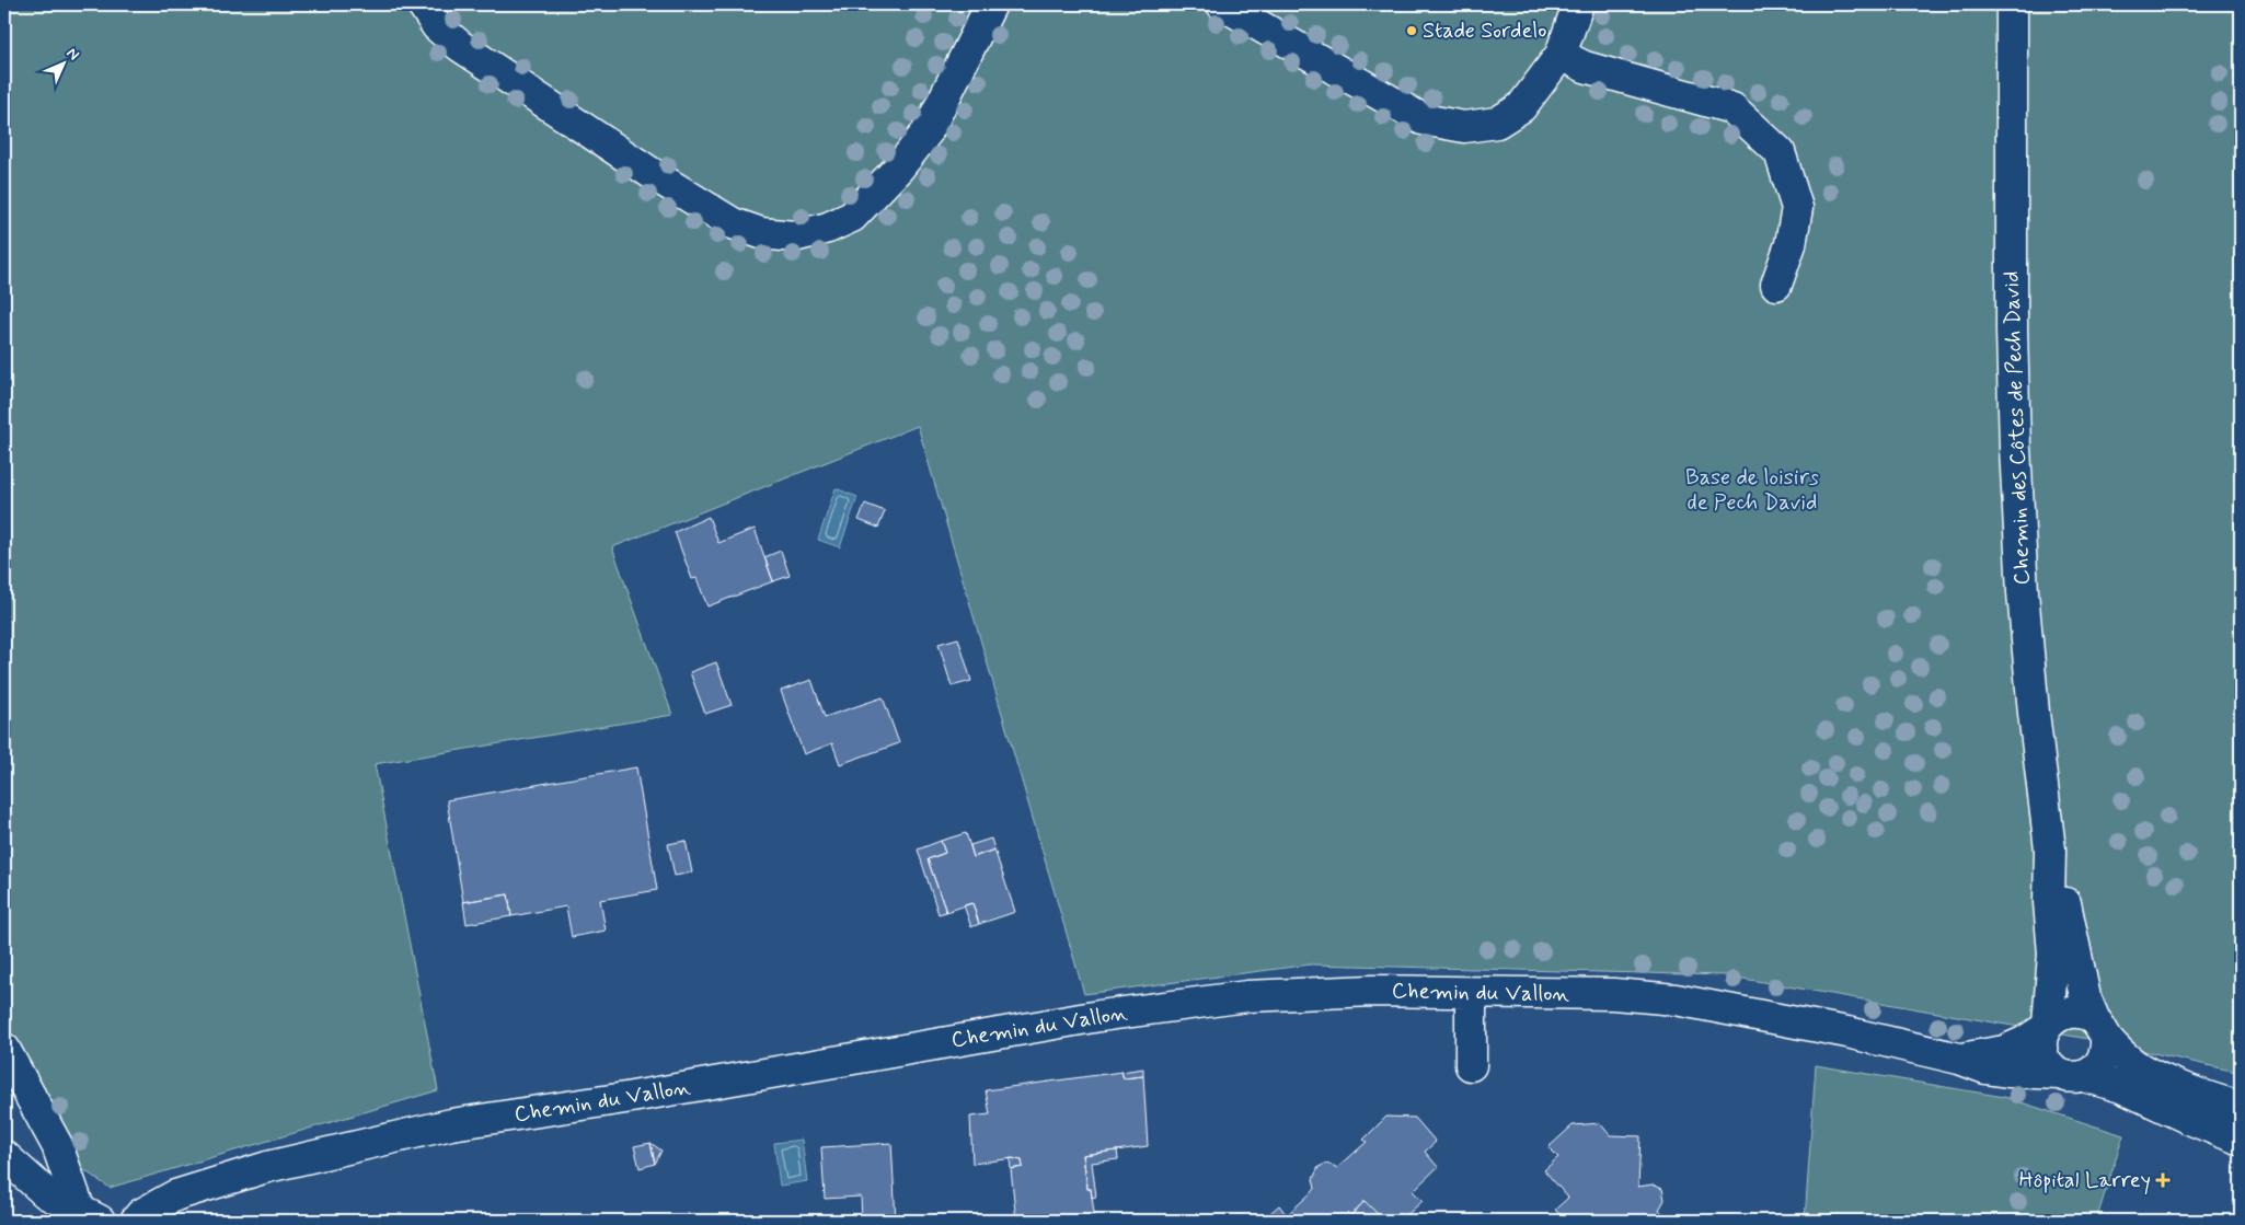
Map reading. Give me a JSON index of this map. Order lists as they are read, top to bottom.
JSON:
{
  "streets": {
    "street": ["Chemin des Côtes de Pech David", "Chemin du Vallon"]
  },
  "crossings": [
    ["Chemin des Côtes de Pech David", "Chemin du Vallon"]
  ],
  "parks": ["Base de loisirs de Pech David"],
  "places": {
    "other": ["Stade Sordelo"],
    "health": ["Hôpital Larrey"]
  },
  "north": "top right"
}
